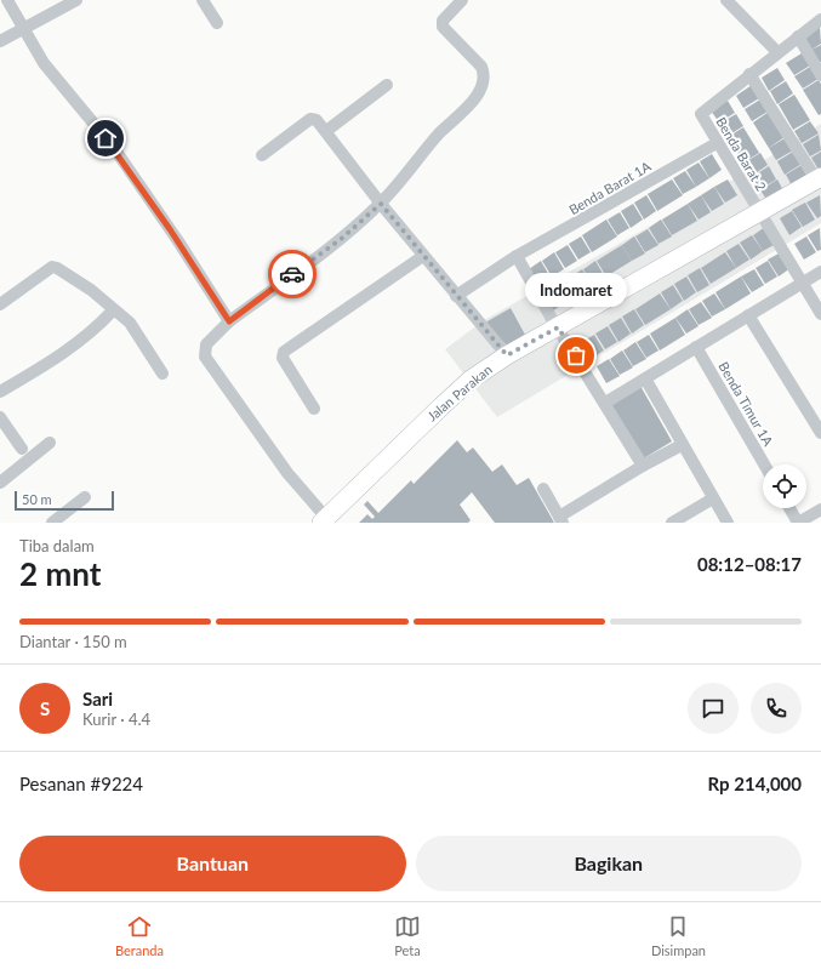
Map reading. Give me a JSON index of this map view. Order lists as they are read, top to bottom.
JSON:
{
  "streets": {
    "street": [
      "Benda Barat 2",
      "Benda Barat 1A",
      "Jalan Parakan",
      "Benda Timur 1A"
    ]
  },
  "crossings": [
    ["Benda Barat 2", "Benda Barat 1A"],
    ["Benda Barat 2", "Jalan Parakan"]
  ],
  "places": ["Indomaret"],
  "scale_bar": "50 m",
  "page": {
    "bubble": "Indomaret",
    "scale": "50 m",
    "heading": ["2 mnt", "Tiba dalam", "08:12–08:17"],
    "panel": [
      "Sari",
      "Kurir · 4.4",
      "Pesanan #9224",
      "Rp 214,000"
    ],
    "bar": "Diantar · 150 m",
    "round": "S",
    "buttons": ["Bantuan", "Bagikan"],
    "tabs": ["Beranda", "Peta", "Disimpan"]
  }
}
